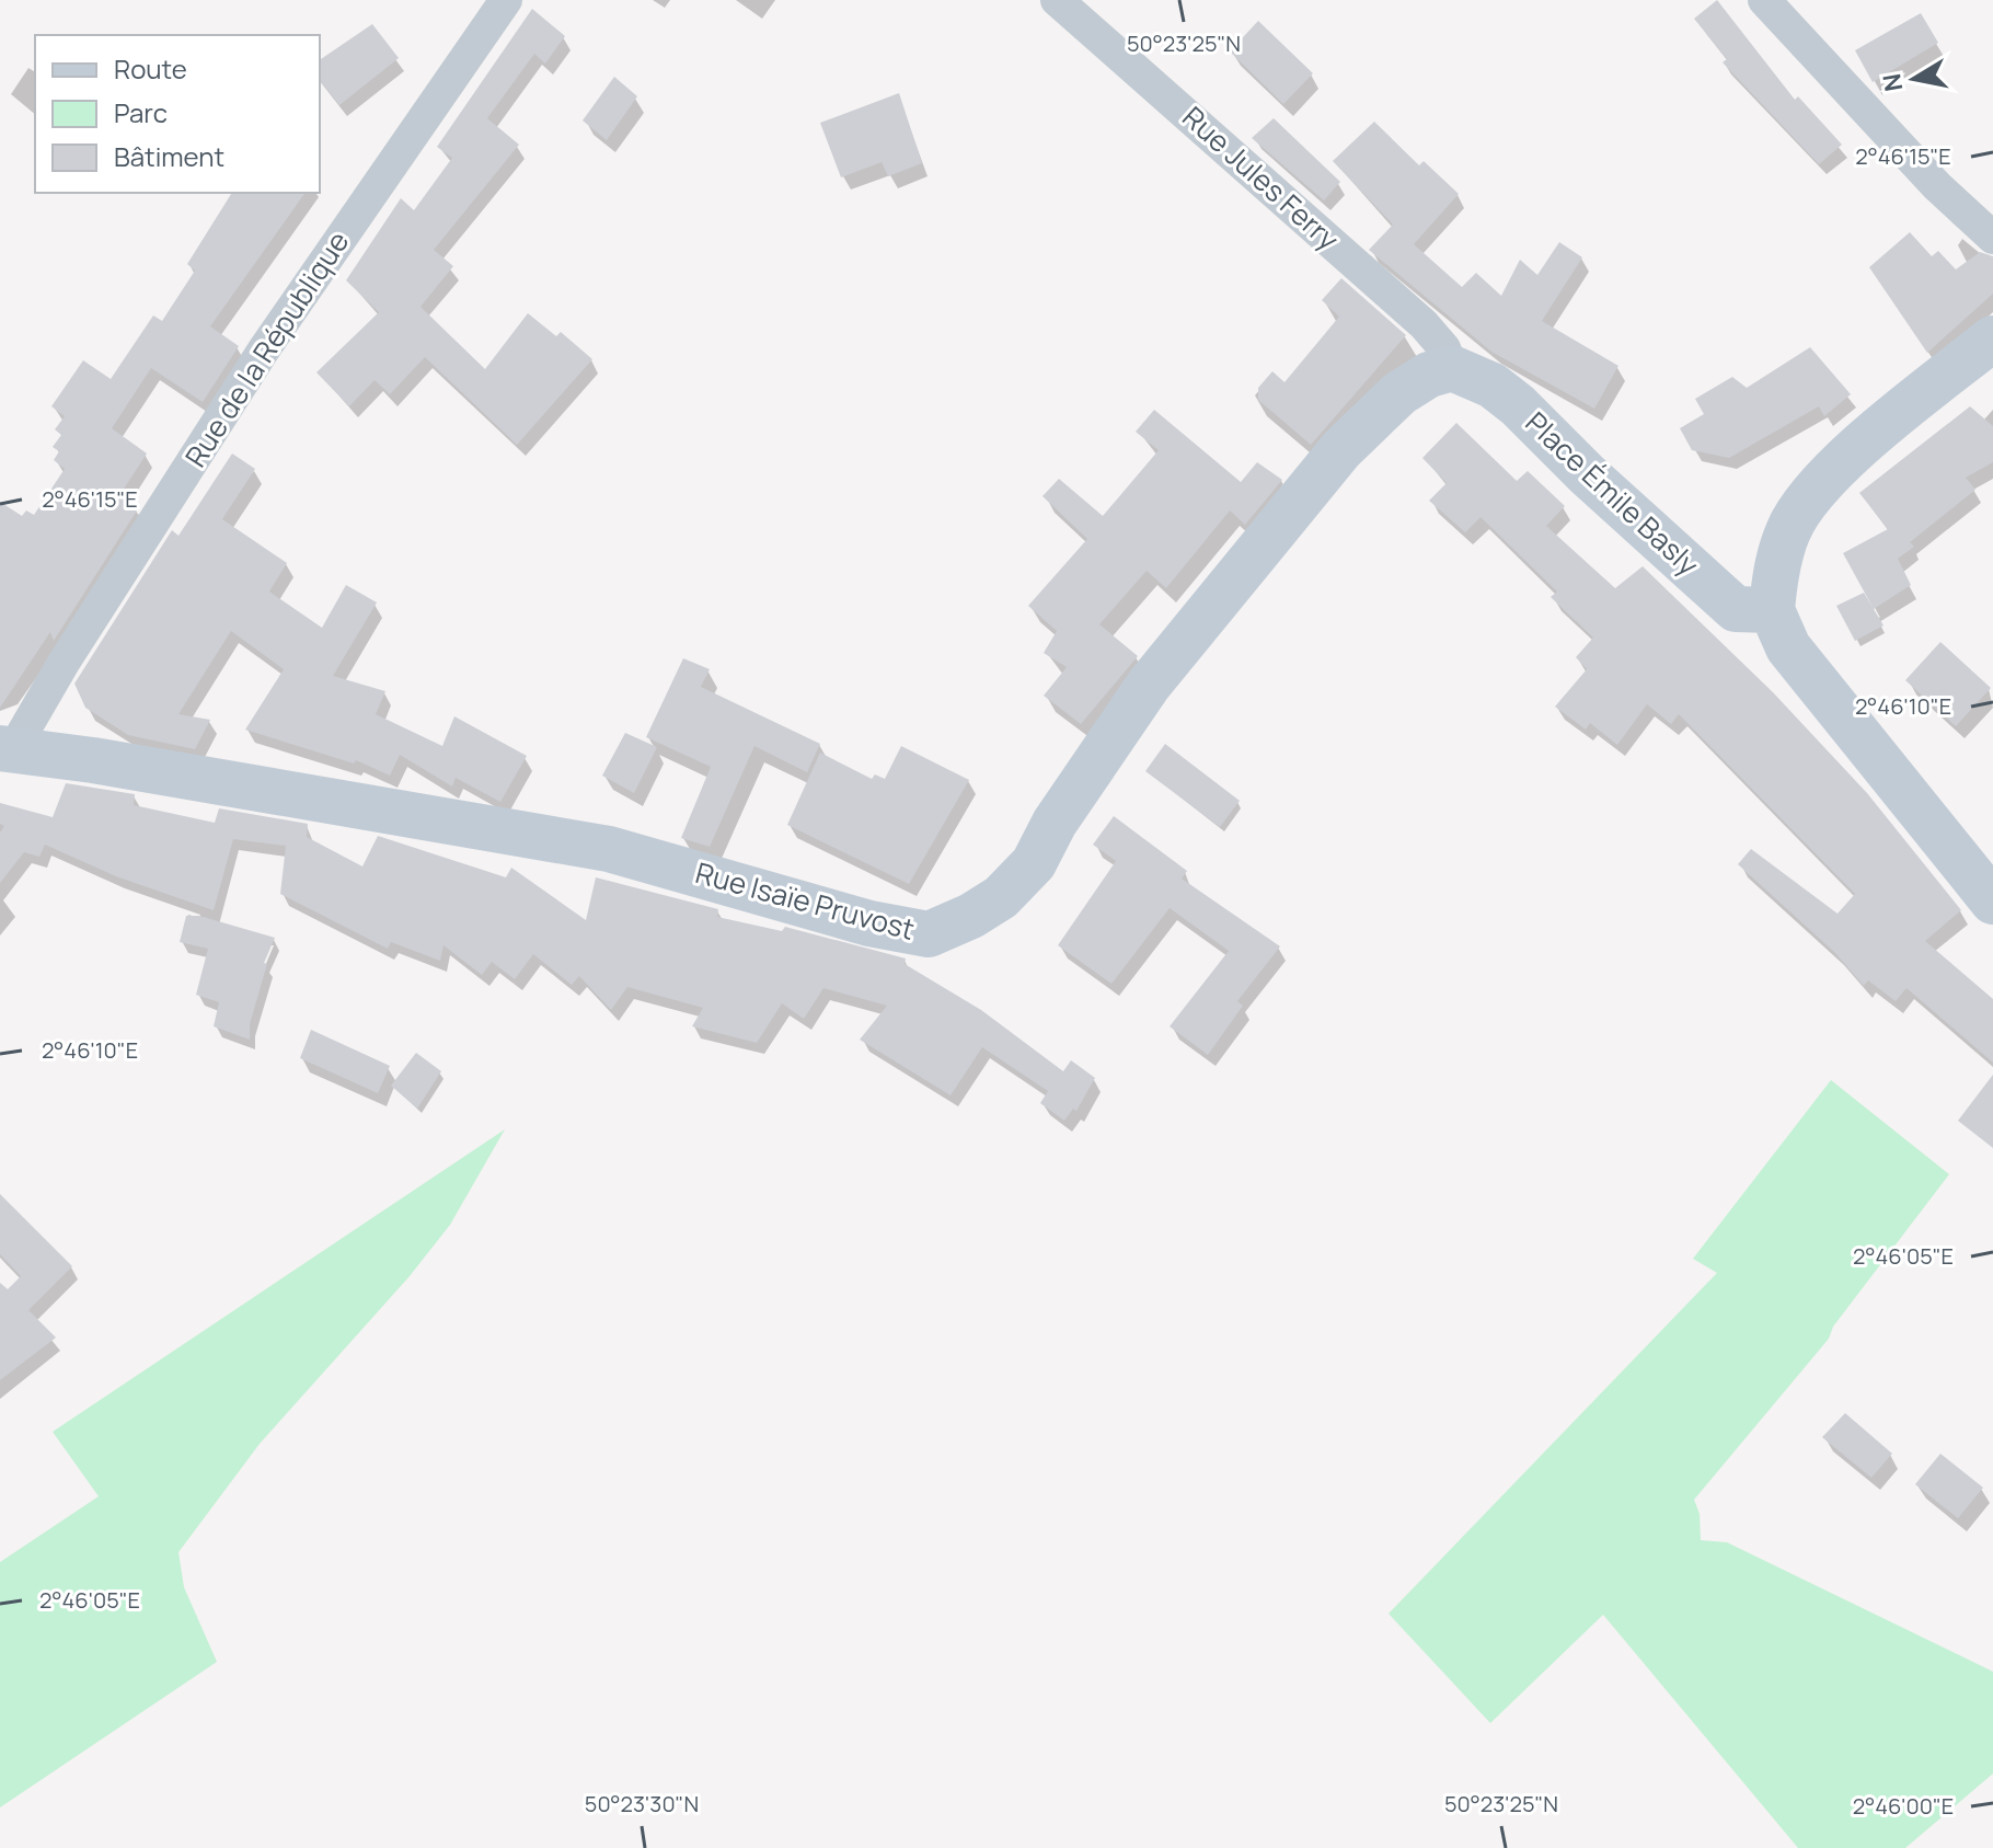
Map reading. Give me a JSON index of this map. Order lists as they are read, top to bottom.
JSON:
{
  "streets": {
    "street": [
      "Rue Jules Ferry",
      "Rue de la République",
      "Place Émile Basly",
      "Rue Isaïe Pruvost"
    ]
  },
  "crossings": [
    ["Rue Jules Ferry", "Place Émile Basly"],
    ["Rue Jules Ferry", "Rue Isaïe Pruvost"],
    ["Rue de la République", "Rue Isaïe Pruvost"],
    ["Place Émile Basly", "Rue Isaïe Pruvost"]
  ],
  "legend": ["Route", "Parc", "Bâtiment"],
  "north": "left",
  "coordinates": [
    "50°23'25\"N",
    "2°46'15\"E",
    "2°46'10\"E",
    "2°46'05\"E",
    "50°23'30\"N",
    "2°46'00\"E"
  ]
}
